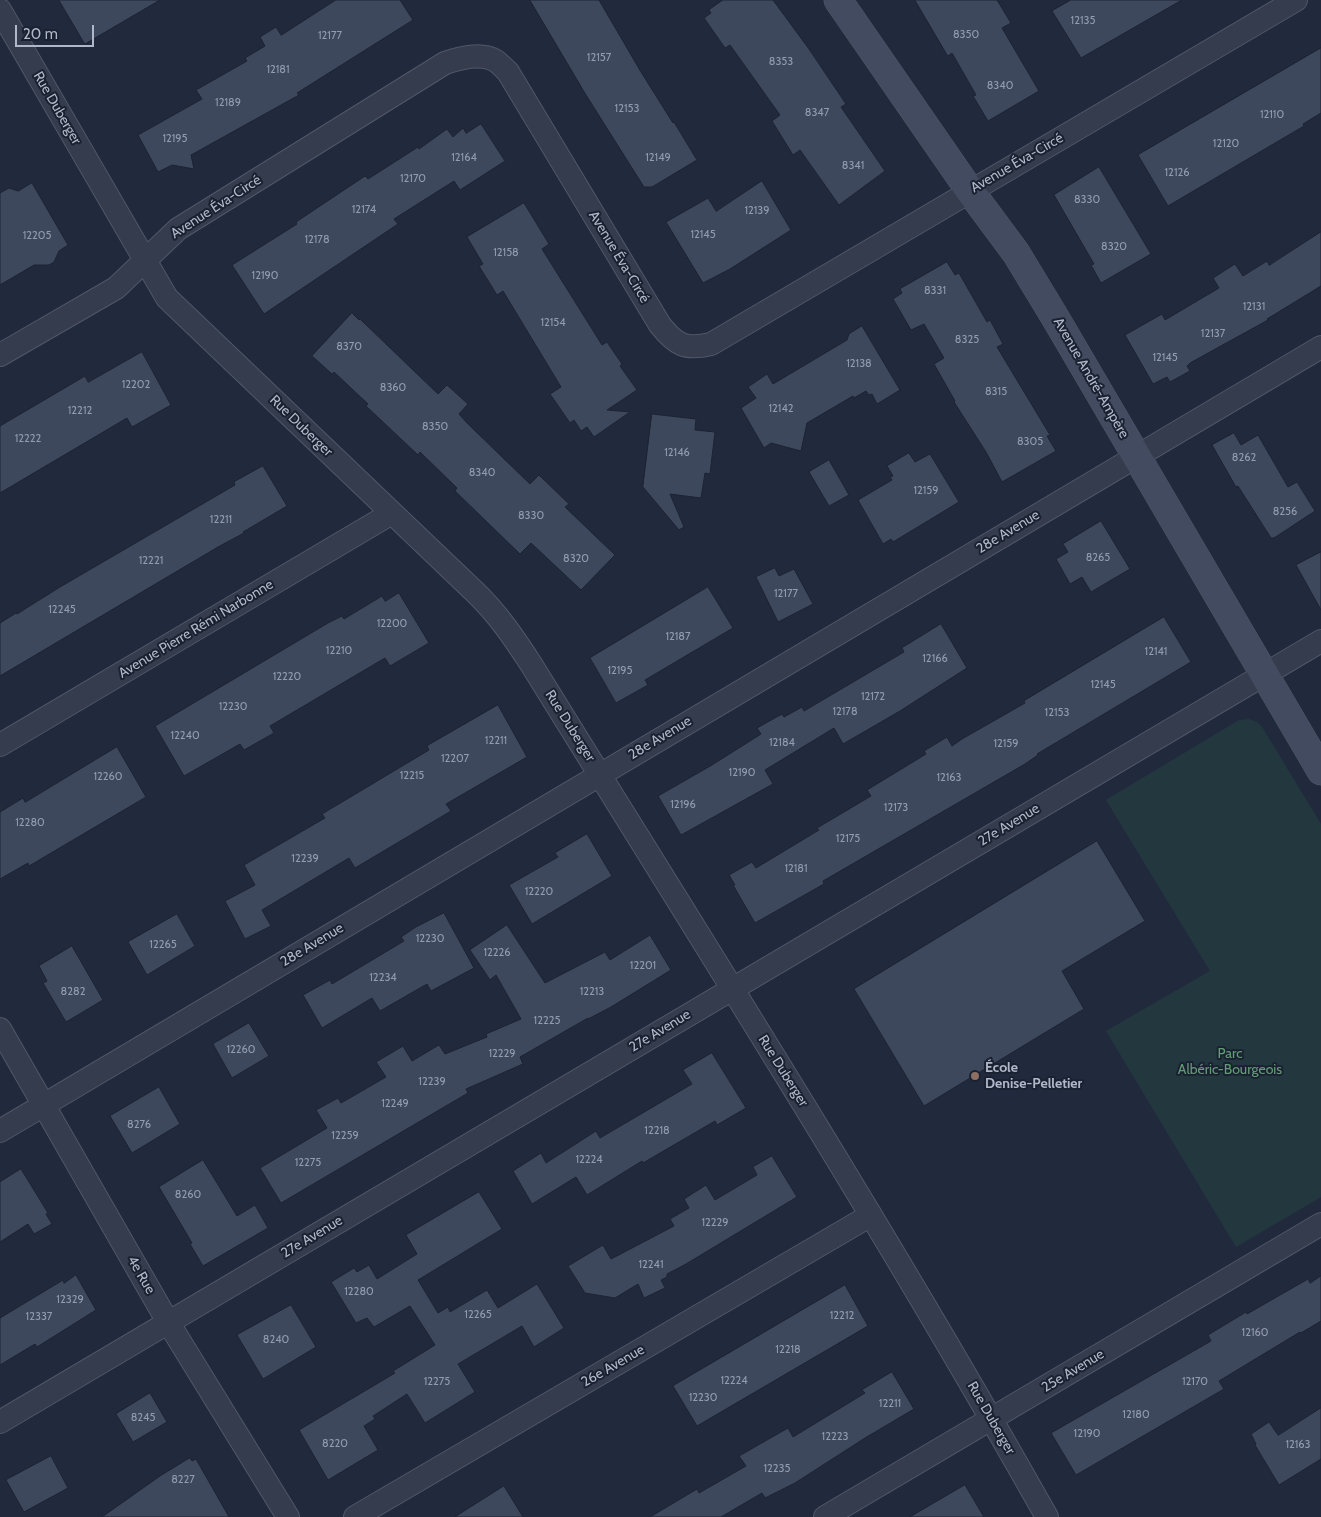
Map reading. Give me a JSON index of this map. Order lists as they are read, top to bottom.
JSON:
{
  "streets": {
    "street": [
      "Rue Duberger",
      "Avenue Éva-Circé",
      "Avenue André-Ampère",
      "28e Avenue",
      "Avenue Pierre Rémi Narbonne",
      "27e Avenue",
      "4e Rue",
      "26e Avenue",
      "25e Avenue"
    ]
  },
  "crossings": [
    ["Rue Duberger", "Avenue Éva-Circé"],
    ["Rue Duberger", "28e Avenue"],
    ["Rue Duberger", "Avenue Pierre Rémi Narbonne"],
    ["Rue Duberger", "27e Avenue"],
    ["Rue Duberger", "26e Avenue"],
    ["Rue Duberger", "25e Avenue"],
    ["Avenue Éva-Circé", "Avenue André-Ampère"],
    ["Avenue André-Ampère", "28e Avenue"],
    ["Avenue André-Ampère", "27e Avenue"],
    ["28e Avenue", "4e Rue"],
    ["27e Avenue", "4e Rue"]
  ],
  "parks": ["Parc Albéric-Bourgeois"],
  "places": ["École Denise-Pelletier"],
  "house_numbers": [
    "12135",
    "8350",
    "12177",
    "12157",
    "8353",
    "12181",
    "8340",
    "12189",
    "12153",
    "8347",
    "12110",
    "12195",
    "12120",
    "12164",
    "12149",
    "8341",
    "12126",
    "12170",
    "8330",
    "12174",
    "12139",
    "12145",
    "12205",
    "12178",
    "8320",
    "12158",
    "12190",
    "8331",
    "12131",
    "12154",
    "12137",
    "8325",
    "8370",
    "12145",
    "12138",
    "12202",
    "8360",
    "8315",
    "12142",
    "12212",
    "8350",
    "12222",
    "8305",
    "12146",
    "8262",
    "8340",
    "12159",
    "8256",
    "8330",
    "12211",
    "8265",
    "8320",
    "12221",
    "12177",
    "12245",
    "12200",
    "12187",
    "12210",
    "12141",
    "12166",
    "12195",
    "12220",
    "12145",
    "12172",
    "12230",
    "12178",
    "12153",
    "12240",
    "12211",
    "12184",
    "12159",
    "12207",
    "12190",
    "12215",
    "12260",
    "12163",
    "12196",
    "12173",
    "12280",
    "12175",
    "12239",
    "12181",
    "12220",
    "12230",
    "12265",
    "12226",
    "12201",
    "12234",
    "8282",
    "12213",
    "12225",
    "12260",
    "12229",
    "12239",
    "12249",
    "8276",
    "12218",
    "12259",
    "12224",
    "12275",
    "8260",
    "12229",
    "12241",
    "12280",
    "12329",
    "12265",
    "12212",
    "12337",
    "12160",
    "8240",
    "12218",
    "12224",
    "12275",
    "12170",
    "12230",
    "12211",
    "12180",
    "8245",
    "12190",
    "12223",
    "8220",
    "12163",
    "12235",
    "8227"
  ],
  "scale_bar": "20 m"
}
